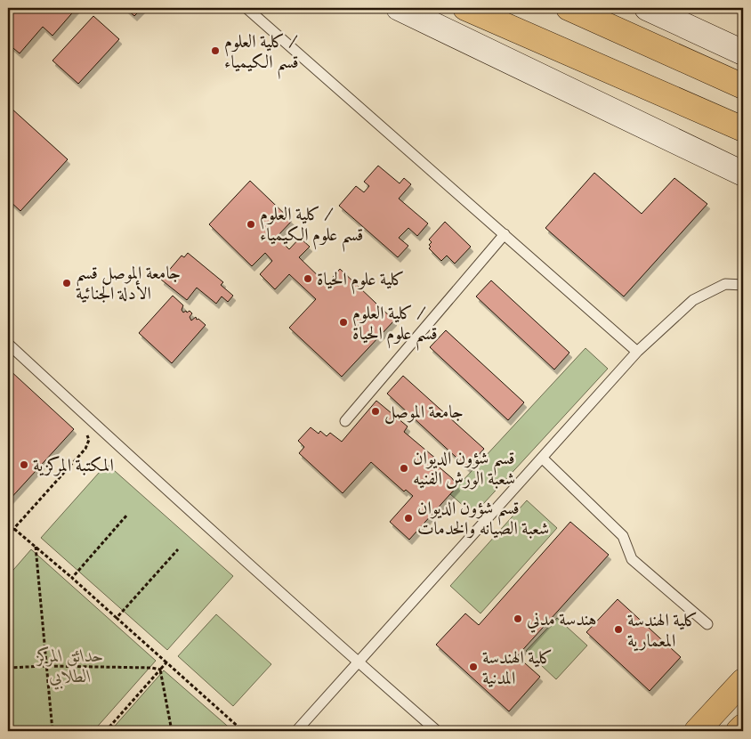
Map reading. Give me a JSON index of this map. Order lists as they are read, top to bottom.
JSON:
{
  "parks": ["حدائق المركز الطلابي"],
  "places": [
    "كلية العلوم / قسم الكيمياء",
    "كلية العلوم / قسم علوم الكيمياء",
    "كلية علوم الحياة",
    "جامعة الموصل قسم الأدلة الجنائية",
    "كلية العلوم / قسم علوم الحياة",
    "جامعة الموصل",
    "المكتبة المركزية",
    "قسم شؤون الديوان شعبة الورش الفنيه",
    "قسم شؤون الديوان شعبة الصيانه والخدمات",
    "هندسة مدني",
    "كلية الهندسة المعمارية",
    "كلية الهندسة المدنية"
  ]
}
